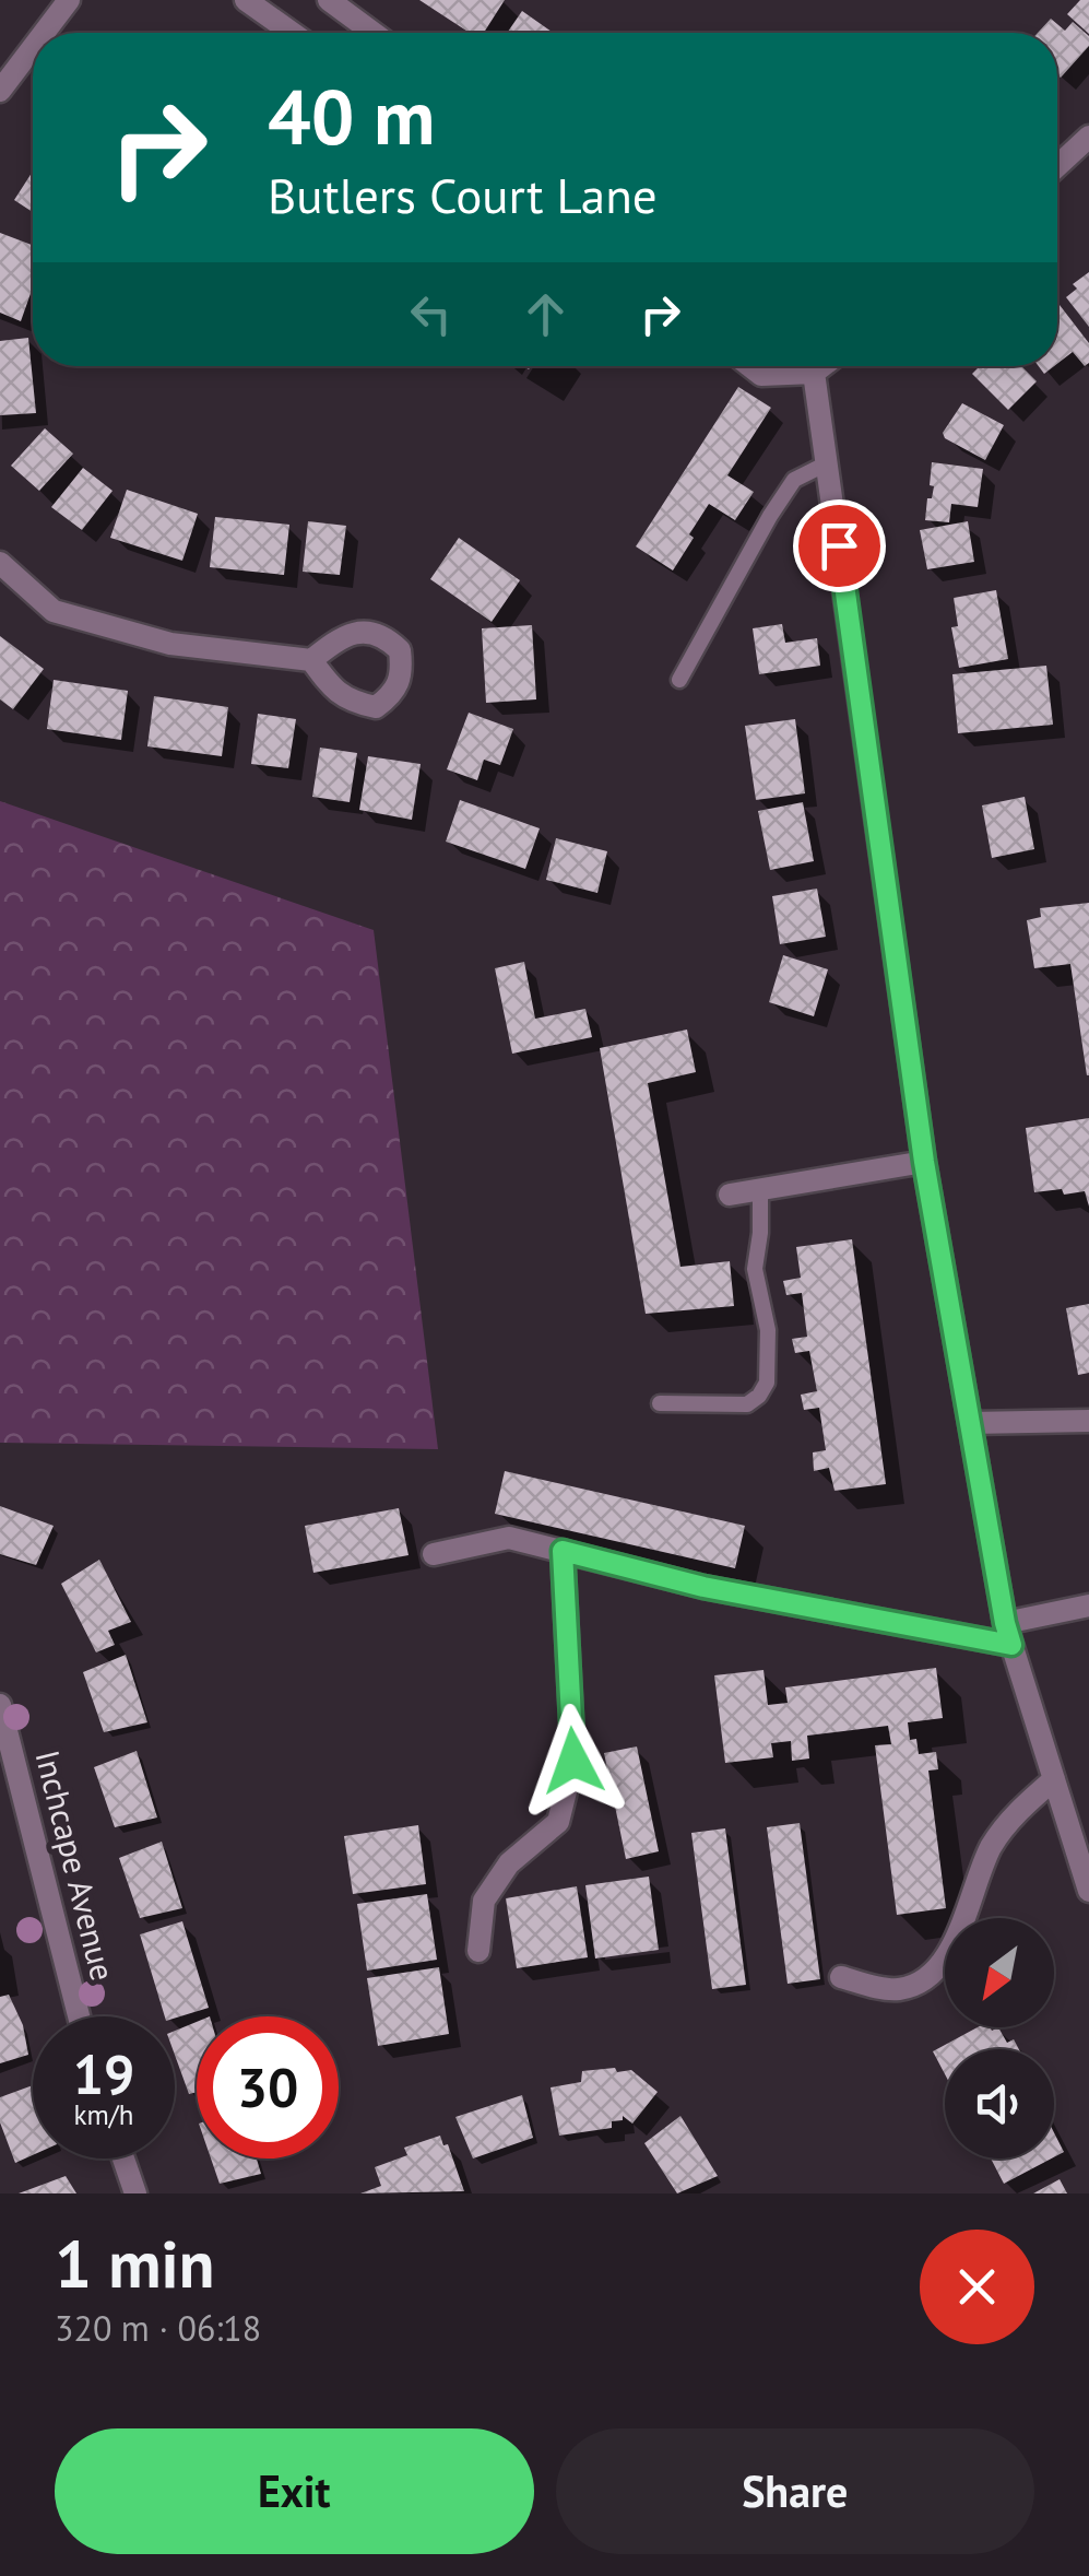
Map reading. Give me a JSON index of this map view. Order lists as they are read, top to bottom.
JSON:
{
  "streets": {
    "street": ["Inchcape Avenue"]
  },
  "north": "bottom left",
  "page": {
    "turn": ["40 m", "Butlers Court Lane"],
    "speed": "19 km/h",
    "limit": "30",
    "heading": ["1 min", "320 m · 06:18"],
    "buttons": ["Exit", "Share"]
  }
}
